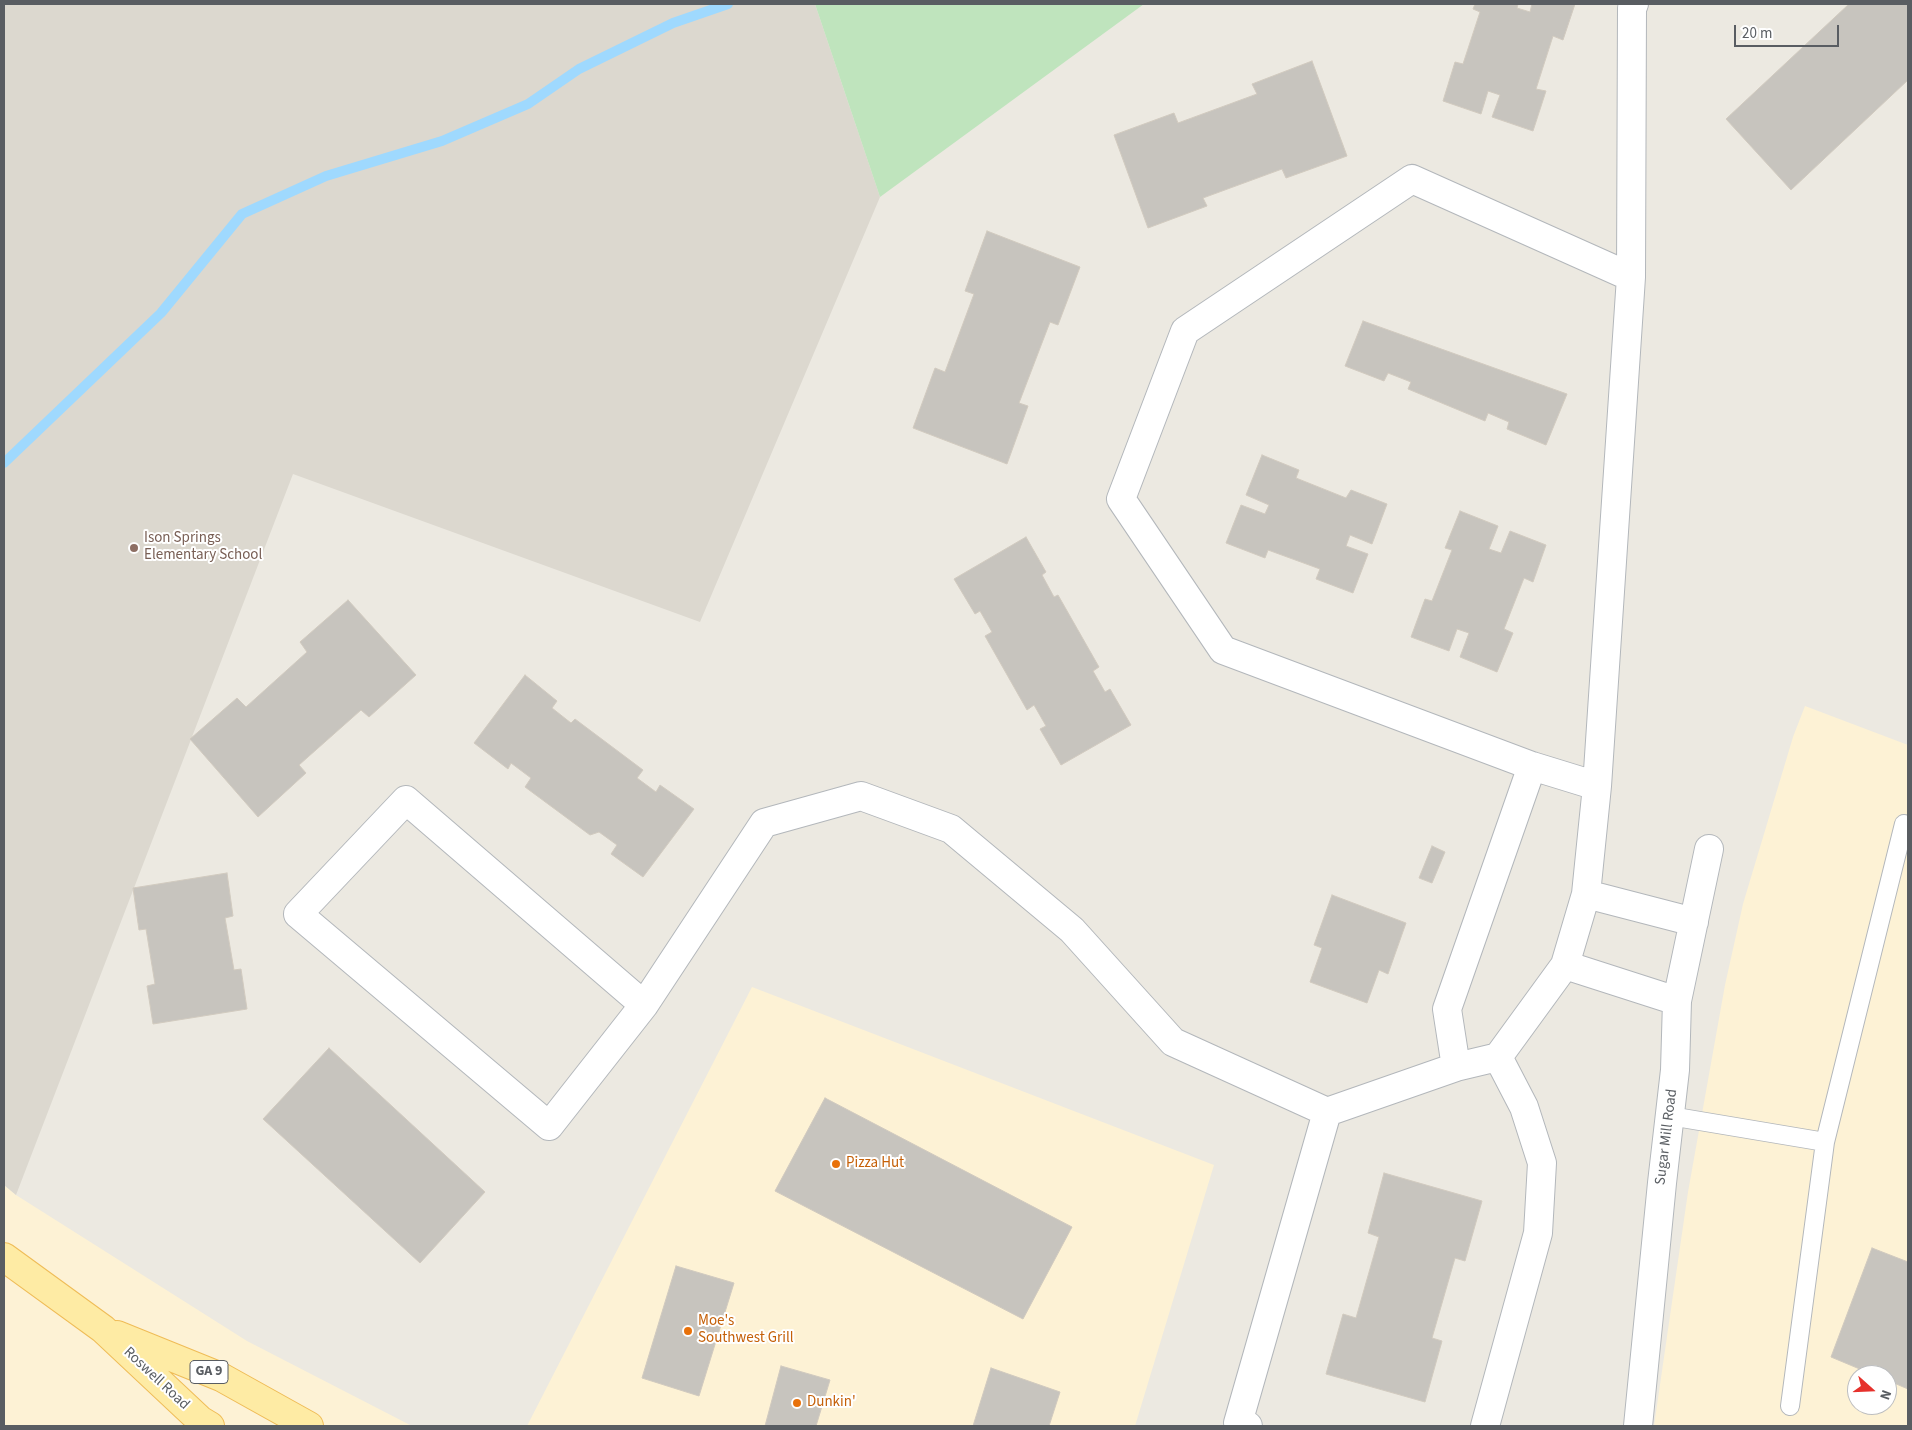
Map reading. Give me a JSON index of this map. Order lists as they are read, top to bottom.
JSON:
{
  "streets": {
    "main road": ["GA 9", "Roswell Road"],
    "street": ["Sugar Mill Road"]
  },
  "places": [
    "Ison Springs Elementary School",
    "Pizza Hut",
    "Moe's Southwest Grill",
    "Dunkin'"
  ],
  "scale_bar": "20 m",
  "north": "right"
}
